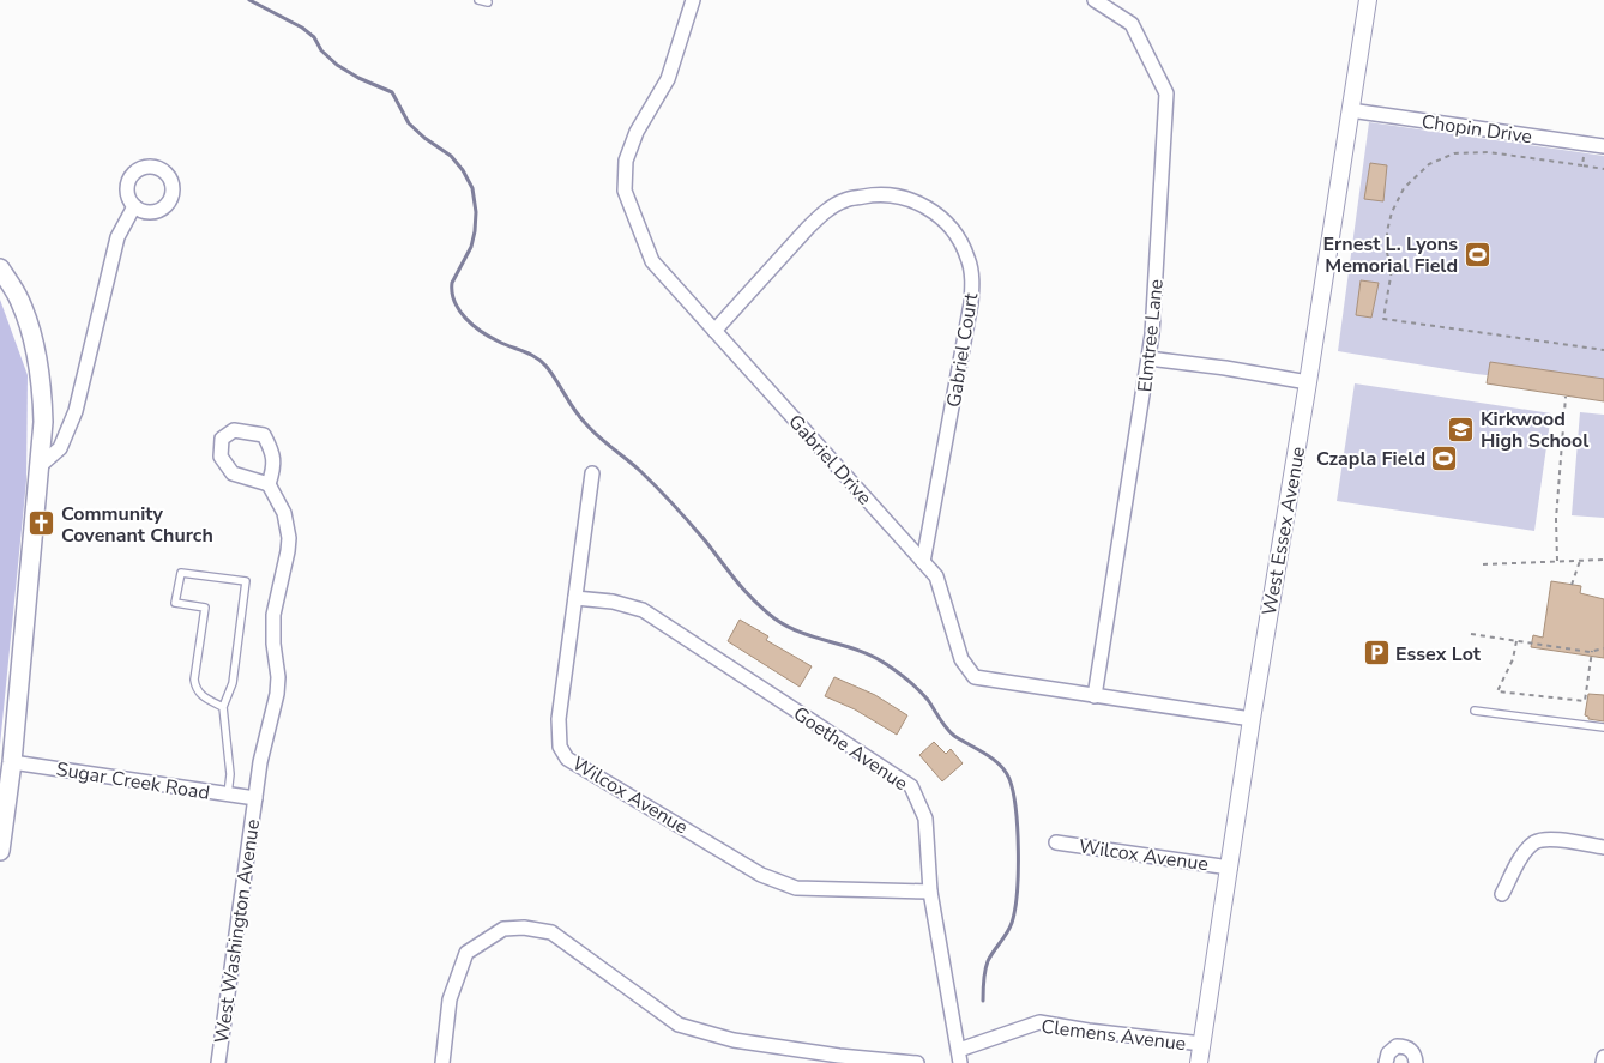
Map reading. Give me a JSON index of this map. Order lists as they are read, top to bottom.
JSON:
{
  "streets": {
    "street": [
      "Chopin Drive",
      "Elmtree Lane",
      "Gabriel Court",
      "Gabriel Drive",
      "West Essex Avenue",
      "Goethe Avenue",
      "Sugar Creek Road",
      "Wilcox Avenue",
      "West Washington Avenue",
      "Clemens Avenue"
    ]
  },
  "crossings": [
    ["Chopin Drive", "West Essex Avenue"],
    ["Elmtree Lane", "Gabriel Drive"],
    ["Gabriel Court", "Gabriel Drive"],
    ["Gabriel Drive", "West Essex Avenue"],
    ["West Essex Avenue", "Wilcox Avenue"],
    ["West Essex Avenue", "Clemens Avenue"],
    ["Goethe Avenue", "Wilcox Avenue"],
    ["Goethe Avenue", "Clemens Avenue"],
    ["Sugar Creek Road", "West Washington Avenue"]
  ],
  "places": {
    "sports": ["Ernest L. Lyons Memorial Field", "Czapla Field"],
    "school or university": ["Kirkwood High School"],
    "church": ["Community Covenant Church"],
    "parking": ["Essex Lot"]
  }
}
